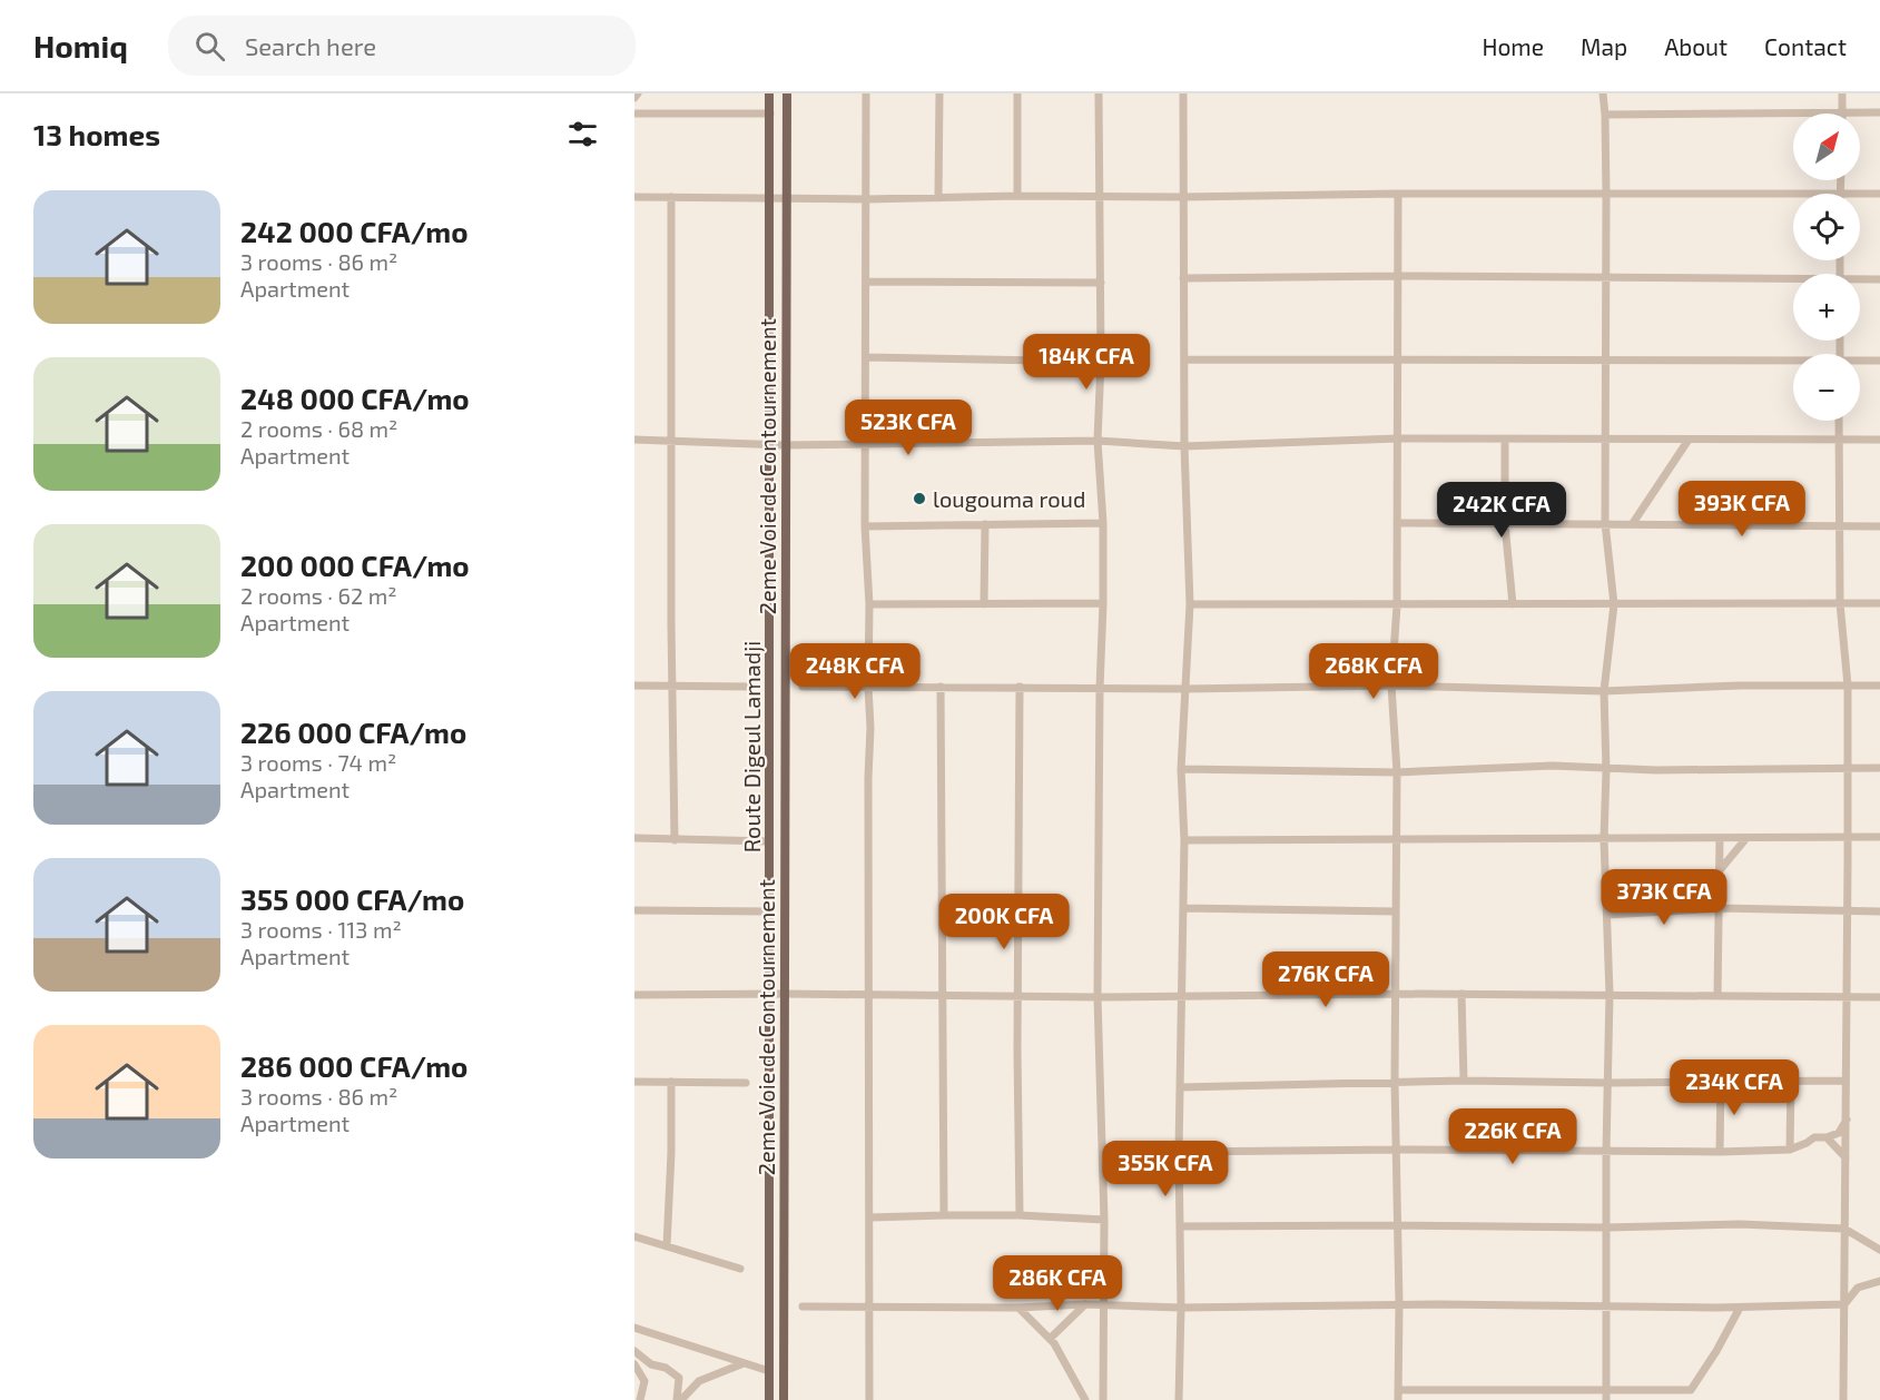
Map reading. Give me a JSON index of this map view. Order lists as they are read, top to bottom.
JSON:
{
  "streets": {
    "main road": ["2eme Voie de Contournement", "Route Digeul Lamadji"]
  },
  "places": ["lougouma roud"],
  "north": "top right",
  "page": {
    "header": "Homiq",
    "search": "Search here",
    "nav": [
      "Home",
      "Map",
      "About",
      "Contact"
    ],
    "heading": "13 homes",
    "map_buttons": ["+", "−"],
    "list": [
      {
        "name": "242 000 CFA/mo",
        "note": "3 rooms · 86 m² · Apartment"
      },
      {
        "name": "248 000 CFA/mo",
        "note": "2 rooms · 68 m² · Apartment"
      },
      {
        "name": "200 000 CFA/mo",
        "note": "2 rooms · 62 m² · Apartment"
      },
      {
        "name": "226 000 CFA/mo",
        "note": "3 rooms · 74 m² · Apartment"
      },
      {
        "name": "355 000 CFA/mo",
        "note": "3 rooms · 113 m² · Apartment"
      },
      {
        "name": "286 000 CFA/mo",
        "note": "3 rooms · 86 m² · Apartment"
      }
    ],
    "price": [
      "184K CFA",
      "523K CFA",
      "393K CFA",
      "242K CFA",
      "248K CFA",
      "268K CFA",
      "373K CFA",
      "200K CFA",
      "276K CFA",
      "234K CFA",
      "226K CFA",
      "355K CFA",
      "286K CFA"
    ]
  }
}
